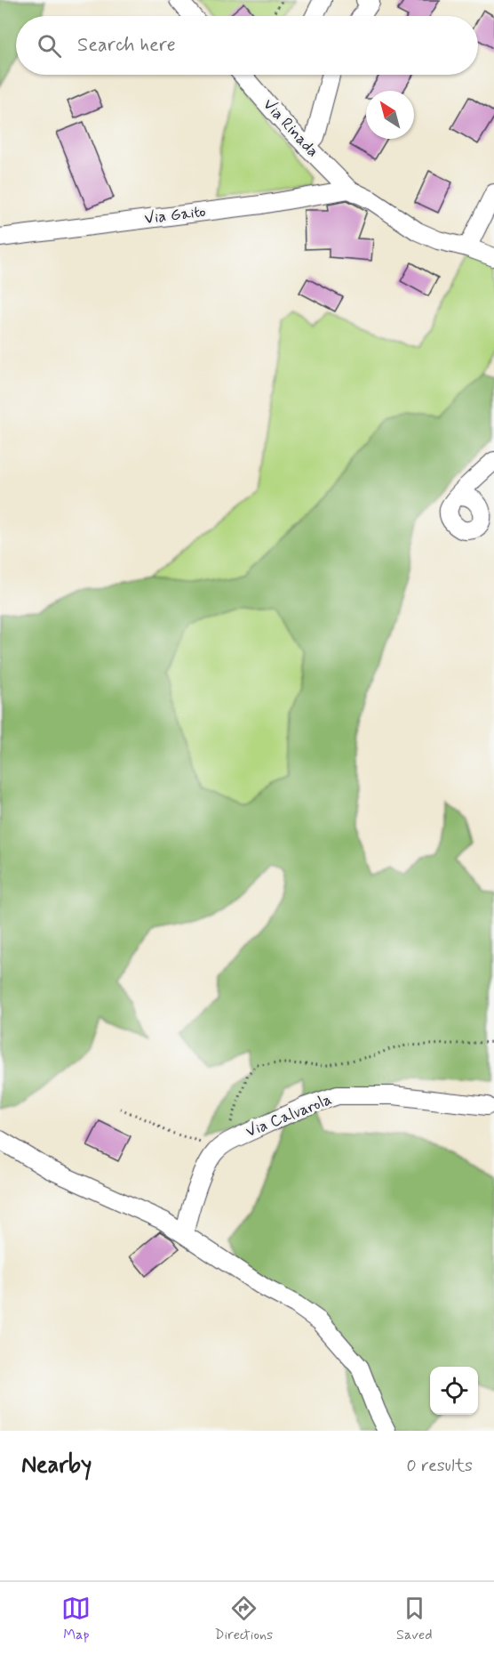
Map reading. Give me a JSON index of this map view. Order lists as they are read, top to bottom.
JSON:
{
  "streets": {
    "street": ["Via Rinada", "Via Gaito", "Via Calvarola"]
  },
  "crossings": [
    ["Via Rinada", "Via Gaito"]
  ],
  "north": "top left",
  "page": {
    "search": "Search here",
    "heading": ["Nearby", "0 results"],
    "nav": ["Map", "Directions", "Saved"]
  }
}
